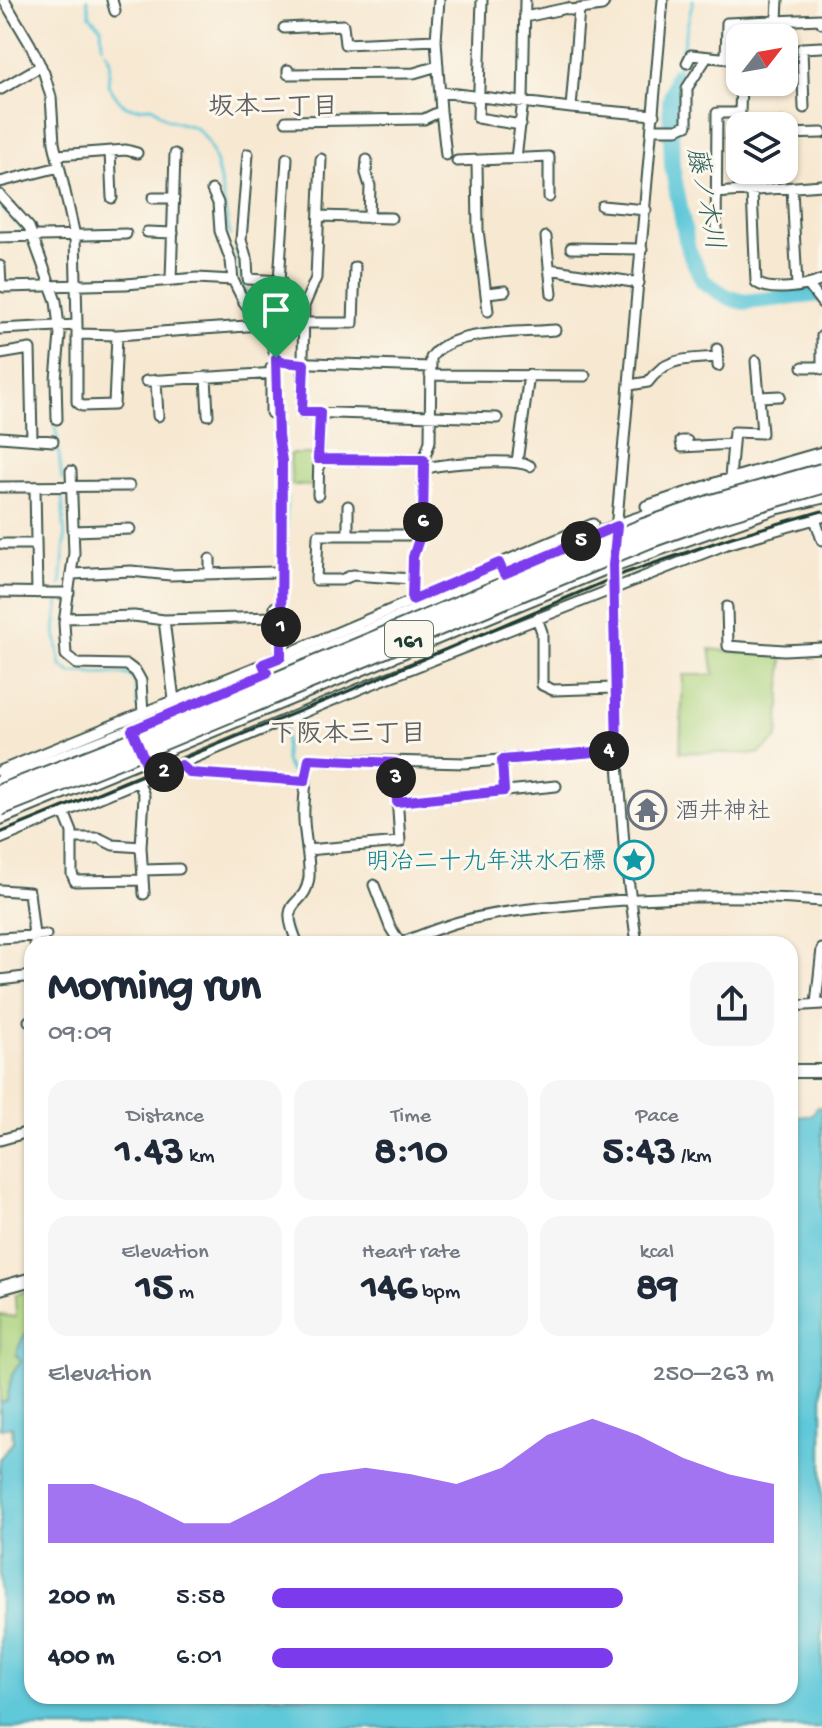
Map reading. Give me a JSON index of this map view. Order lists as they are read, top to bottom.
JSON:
{
  "streets": {
    "highway": ["161"]
  },
  "districts": ["坂本二丁目", "下阪本三丁目"],
  "water": ["藤ノ木川"],
  "places": {
    "temple": ["酒井神社"],
    "place": ["明冶二十九年洪水石標"]
  },
  "north": "top right",
  "page": {
    "pins": [
      "6",
      "5",
      "1",
      "4",
      "2",
      "3"
    ],
    "heading": ["Morning run", "09:09"],
    "stats": [
      ["Distance", "1.43 km"],
      ["Time", "8:10"],
      ["Pace", "5:43 /km"],
      ["Elevation", "15 m"],
      ["Heart rate", "146 bpm"],
      ["kcal", "89"]
    ],
    "chart": ["Elevation", "250–263 m"],
    "list": [
      {
        "name": "200 m",
        "note": "5:58"
      },
      {
        "name": "400 m",
        "note": "6:01"
      }
    ]
  }
}
